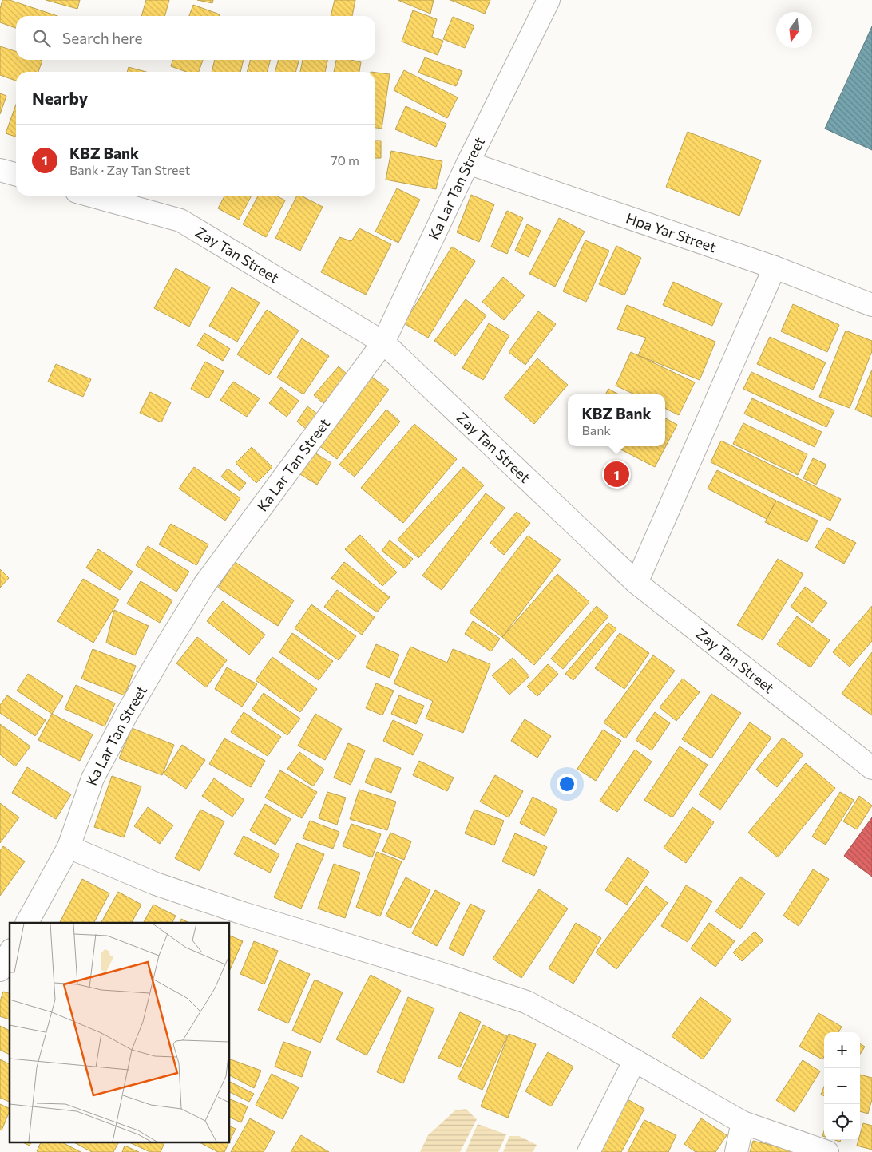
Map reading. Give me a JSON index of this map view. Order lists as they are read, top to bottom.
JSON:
{
  "streets": {
    "street": ["Ka Lar Tan Street", "Hpa Yar Street", "Zay Tan Street"]
  },
  "crossings": [
    ["Ka Lar Tan Street", "Hpa Yar Street"],
    ["Ka Lar Tan Street", "Zay Tan Street"]
  ],
  "north": "bottom",
  "page": {
    "search": "Search here",
    "heading": "Nearby",
    "list": [
      {
        "mark": "1",
        "name": "KBZ Bank",
        "note": "Bank · Zay Tan Street",
        "value": "70 m"
      }
    ],
    "popup": ["KBZ Bank", "Bank"],
    "pins": "1",
    "map_buttons": ["+", "−"]
  }
}
